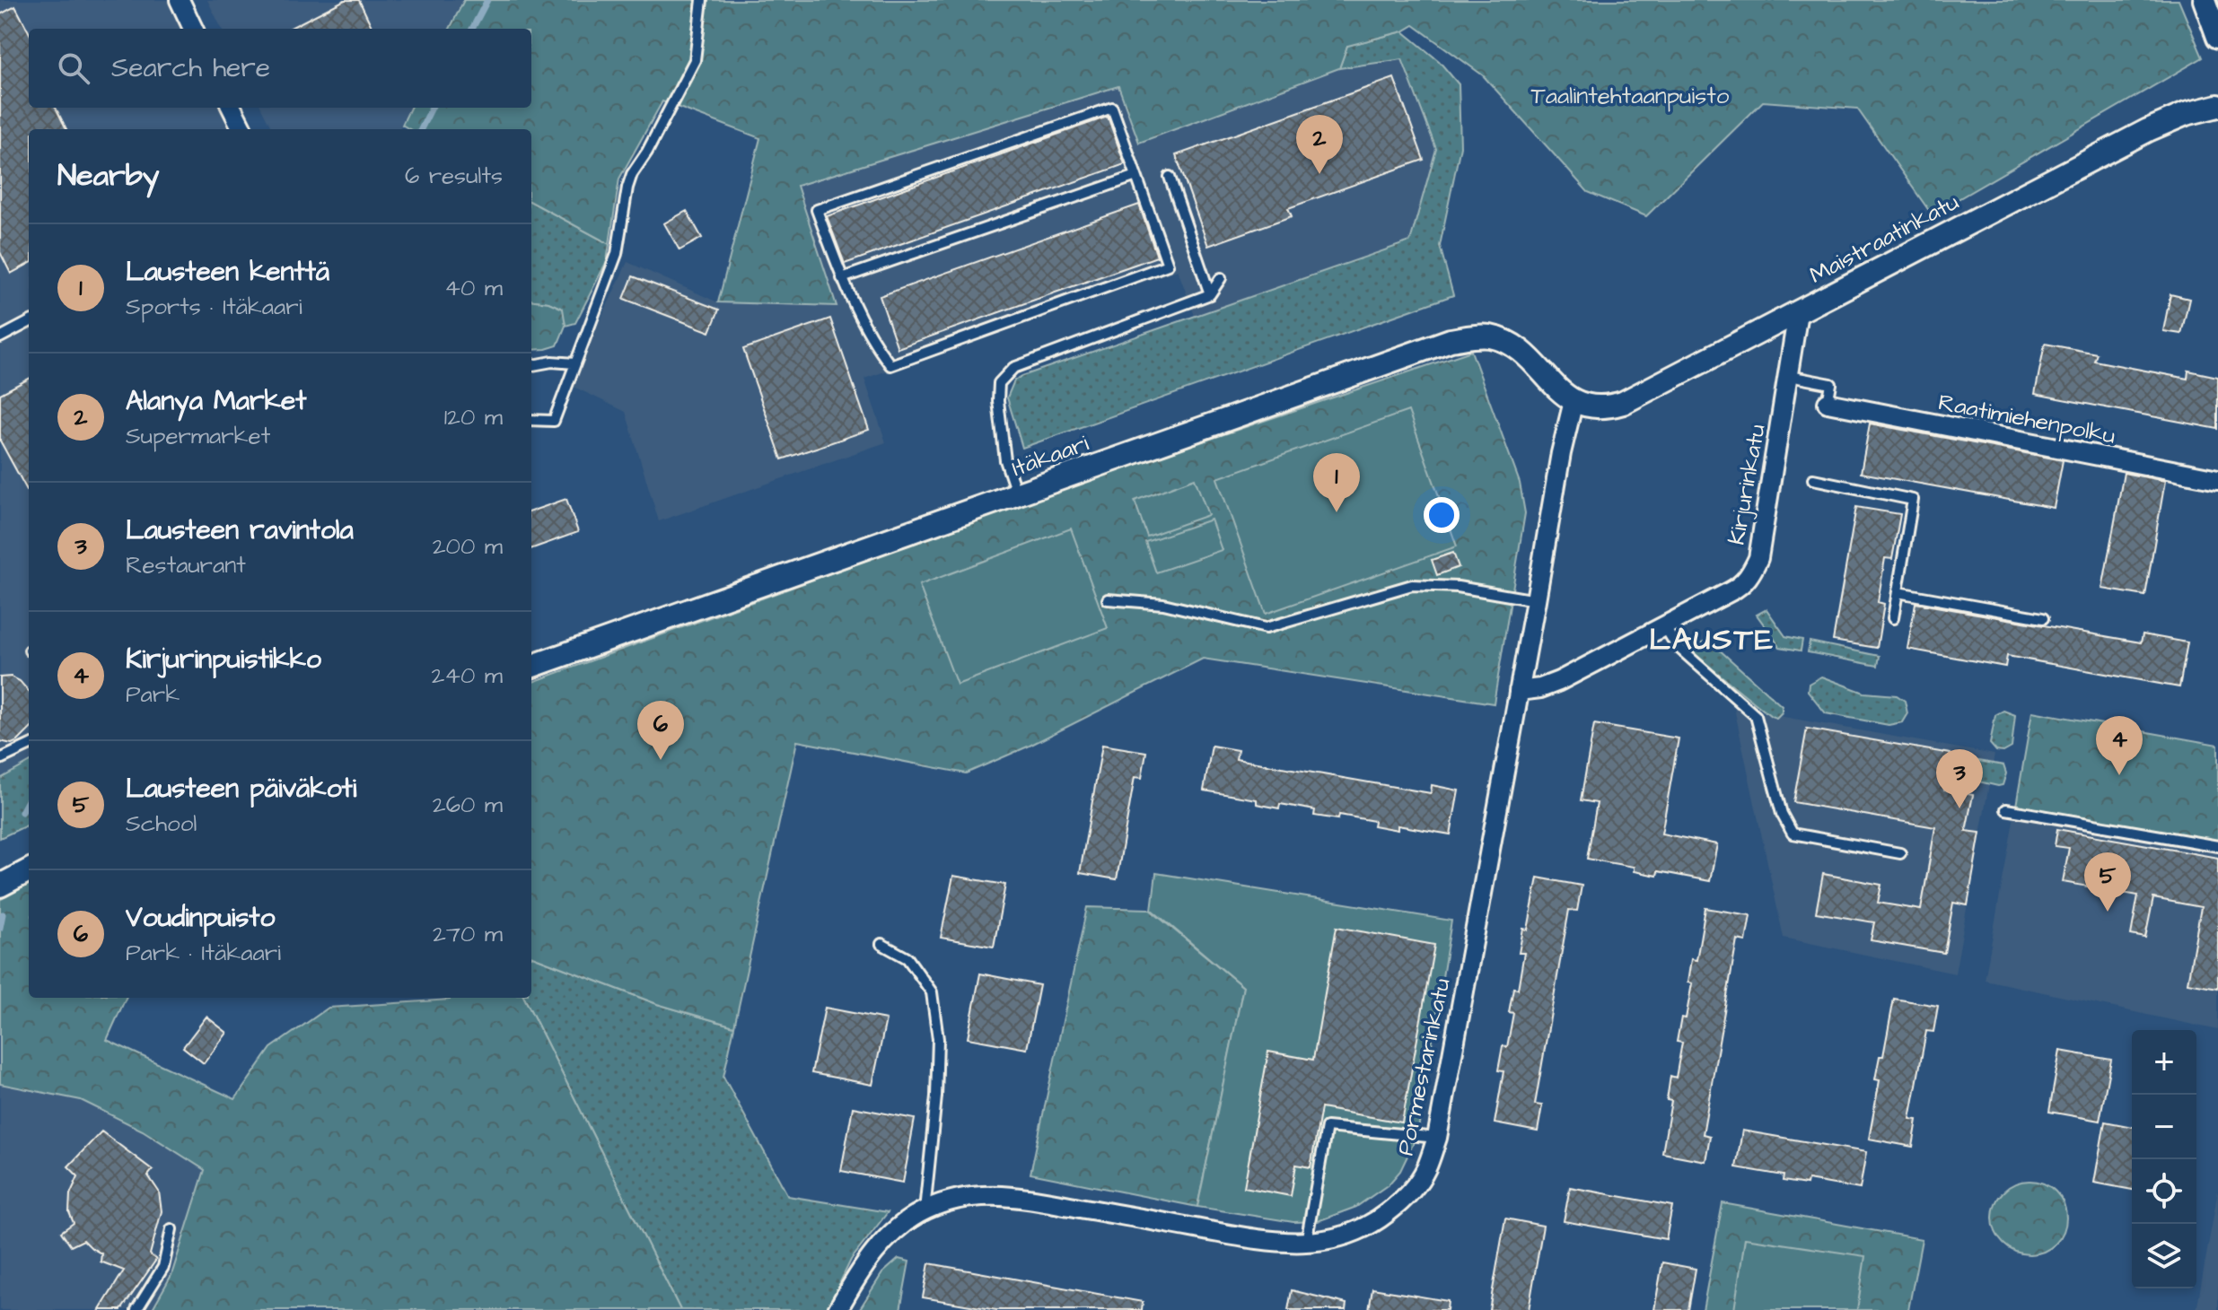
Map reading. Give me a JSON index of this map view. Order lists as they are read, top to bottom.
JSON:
{
  "streets": {
    "street": [
      "Maistraatinkatu",
      "Raatimiehenpolku",
      "Itäkaari",
      "Kirjurinkatu",
      "Pormestarinkatu"
    ]
  },
  "crossings": [
    ["Maistraatinkatu", "Itäkaari"],
    ["Maistraatinkatu", "Kirjurinkatu"],
    ["Maistraatinkatu", "Pormestarinkatu"],
    ["Itäkaari", "Pormestarinkatu"],
    ["Kirjurinkatu", "Pormestarinkatu"]
  ],
  "districts": ["LAUSTE"],
  "parks": ["Taalintehtaanpuisto"],
  "page": {
    "search": "Search here",
    "pins": [
      "2",
      "1",
      "6",
      "4",
      "3",
      "5"
    ],
    "heading": ["Nearby", "6 results"],
    "list": [
      {
        "mark": "1",
        "name": "Lausteen kenttä",
        "note": "Sports · Itäkaari",
        "value": "40 m"
      },
      {
        "mark": "2",
        "name": "Alanya Market",
        "note": "Supermarket",
        "value": "120 m"
      },
      {
        "mark": "3",
        "name": "Lausteen ravintola",
        "note": "Restaurant",
        "value": "200 m"
      },
      {
        "mark": "4",
        "name": "Kirjurinpuistikko",
        "note": "Park",
        "value": "240 m"
      },
      {
        "mark": "5",
        "name": "Lausteen päiväkoti",
        "note": "School",
        "value": "260 m"
      },
      {
        "mark": "6",
        "name": "Voudinpuisto",
        "note": "Park · Itäkaari",
        "value": "270 m"
      }
    ],
    "map_buttons": ["+", "−"]
  }
}
